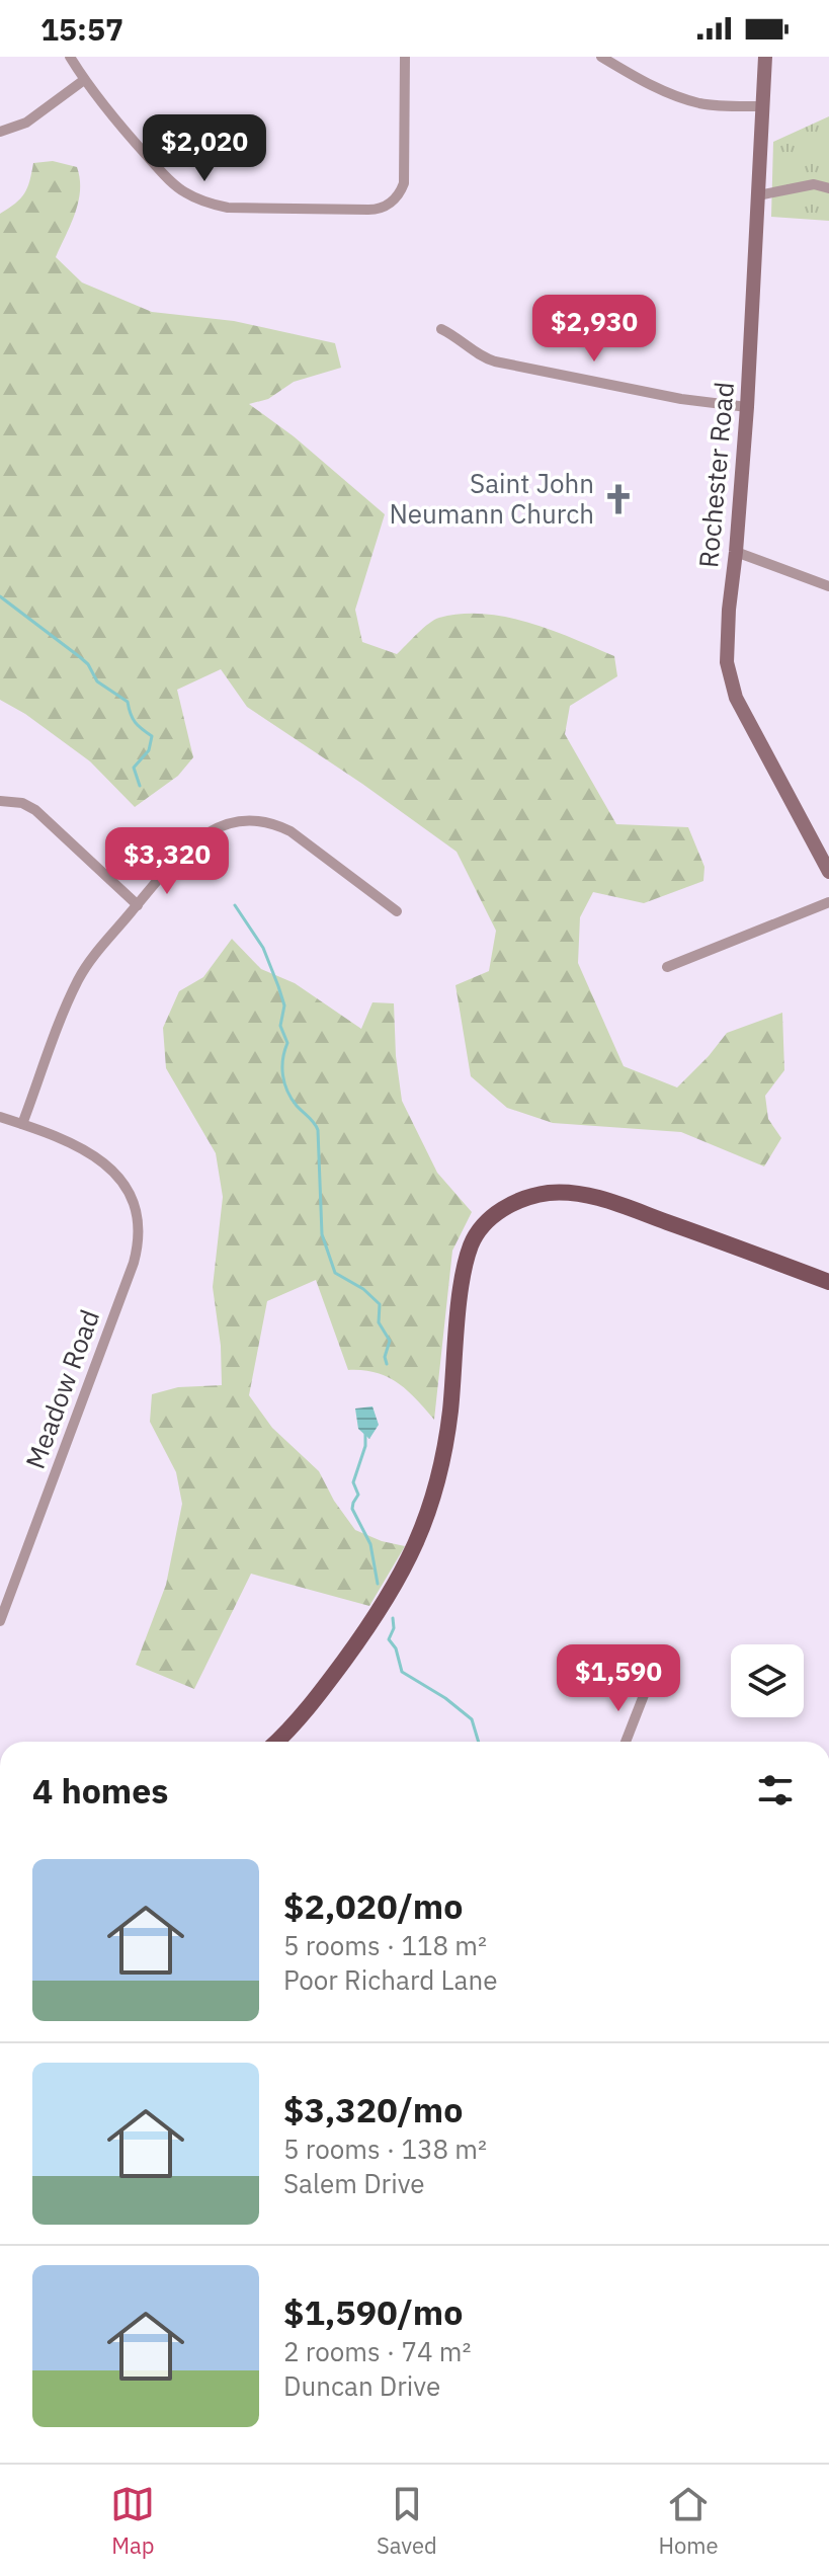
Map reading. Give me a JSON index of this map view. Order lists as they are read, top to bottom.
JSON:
{
  "streets": {
    "street": ["Rochester Road", "Meadow Road"]
  },
  "places": {
    "church": ["Saint John Neumann Church"]
  },
  "page": {
    "status": "15:57",
    "price": [
      "$2,020",
      "$2,930",
      "$3,320",
      "$1,590"
    ],
    "heading": "4 homes",
    "list": [
      {
        "name": "$2,020/mo",
        "note": "5 rooms · 118 m² · Poor Richard Lane"
      },
      {
        "name": "$3,320/mo",
        "note": "5 rooms · 138 m² · Salem Drive"
      },
      {
        "name": "$1,590/mo",
        "note": "2 rooms · 74 m² · Duncan Drive"
      }
    ],
    "tabs": ["Map", "Saved", "Home"]
  }
}
